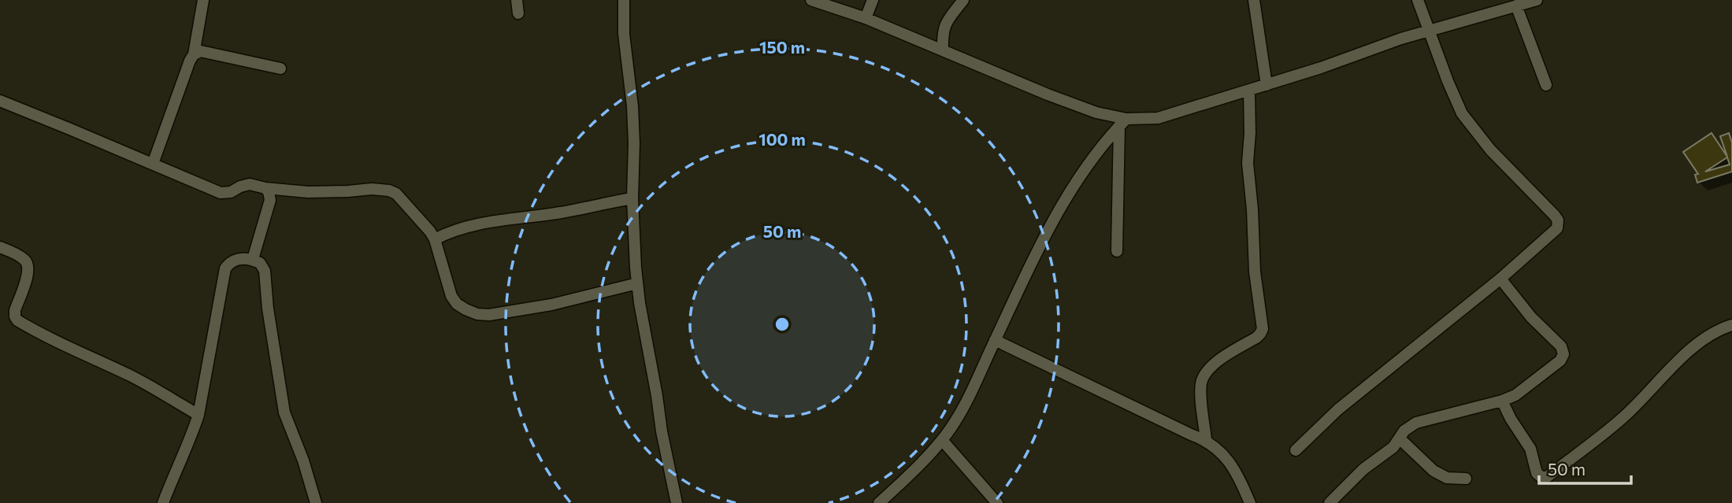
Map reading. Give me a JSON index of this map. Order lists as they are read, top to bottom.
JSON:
{
  "scale_bar": "50 m",
  "rings": ["150 m", "100 m", "50 m"]
}
